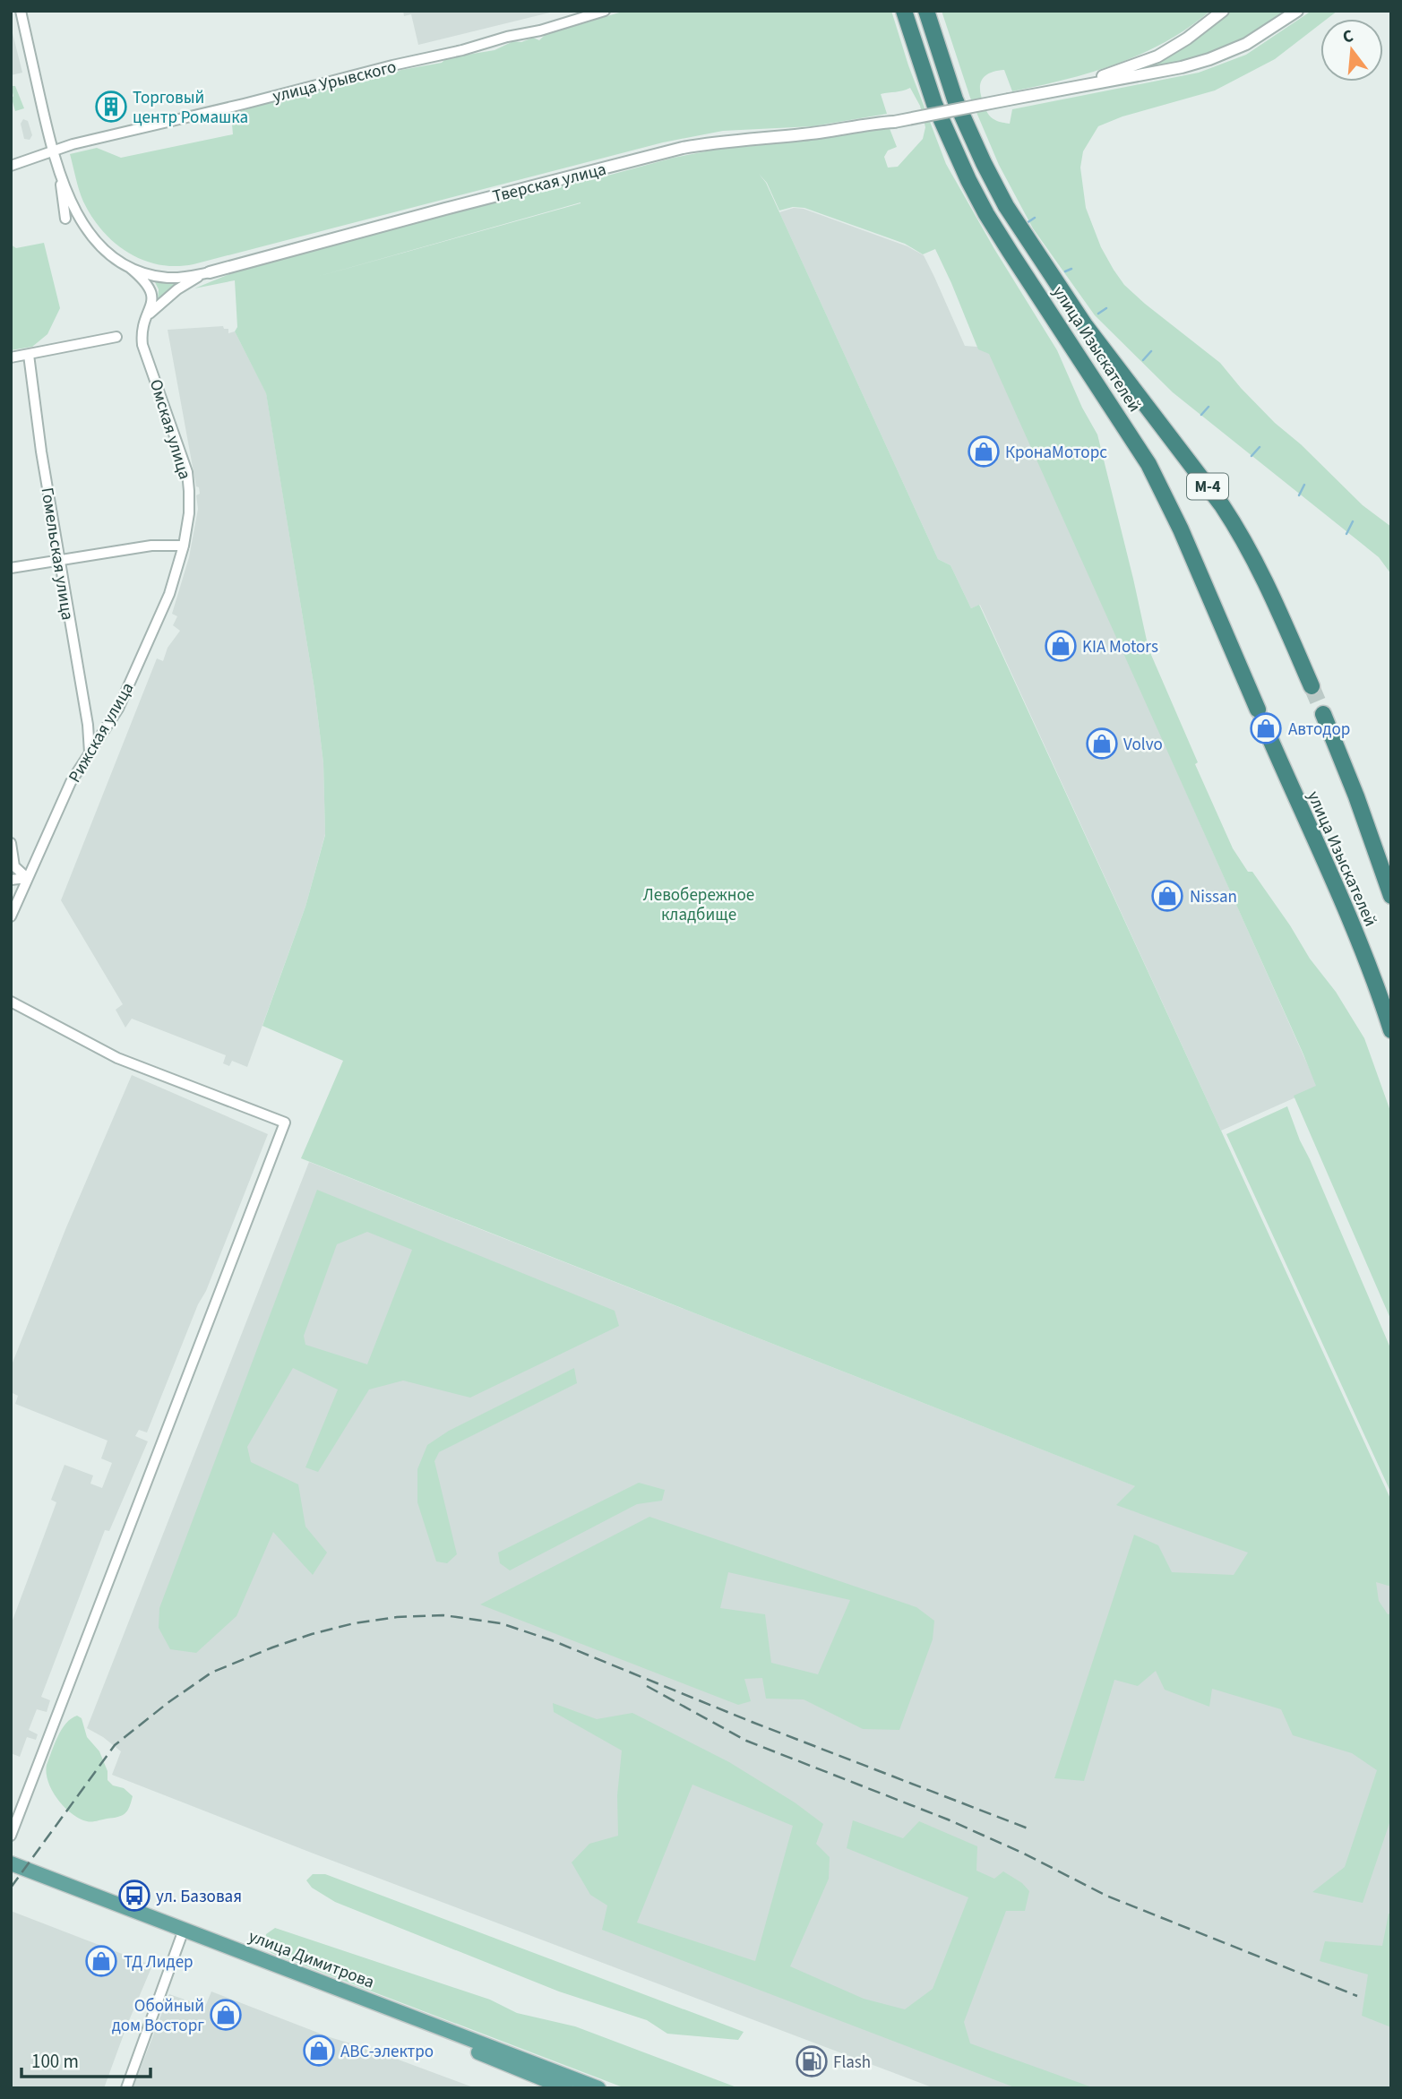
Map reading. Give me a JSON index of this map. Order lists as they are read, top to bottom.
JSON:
{
  "streets": {
    "highway": ["улица Изыскателей", "М-4"],
    "main road": ["улица Димитрова"],
    "street": [
      "улица Урывского",
      "Тверская улица",
      "Омская улица",
      "Гомельская улица",
      "Рижская улица"
    ]
  },
  "crossings": [
    ["Омская улица", "Рижская улица"],
    ["Гомельская улица", "Рижская улица"]
  ],
  "parks": ["Левобережное кладбище"],
  "places": {
    "building": ["Торговый центр Ромашка"],
    "shop": [
      "КронаМоторс",
      "KIA Motors",
      "Автодор",
      "Volvo",
      "Nissan",
      "ТД Лидер",
      "Обойный дом Восторг",
      "АВС-электро"
    ],
    "bus stop": ["ул. Базовая"],
    "fuel station": ["Flash"]
  },
  "scale_bar": "100 m",
  "north": "top"
}
